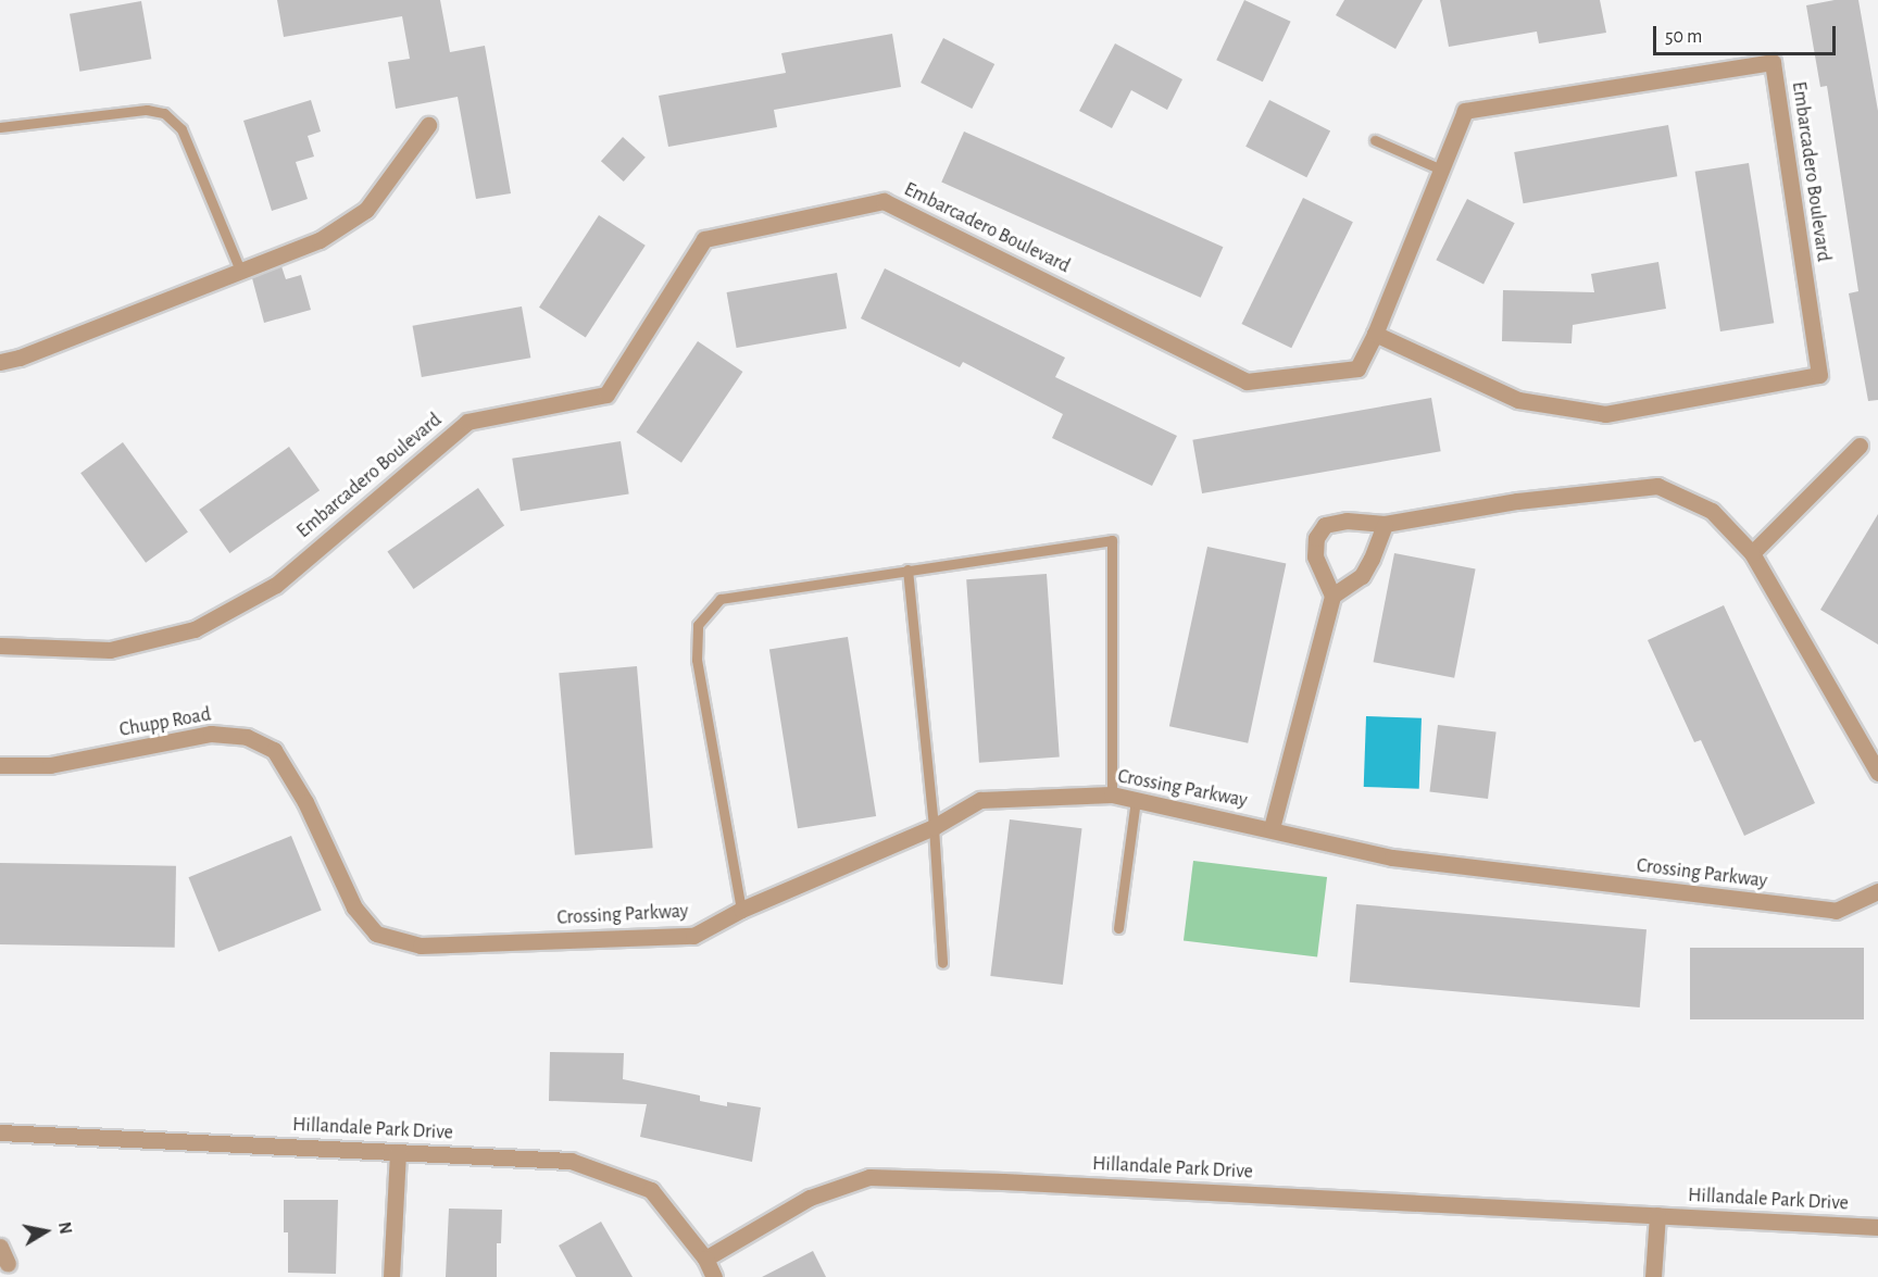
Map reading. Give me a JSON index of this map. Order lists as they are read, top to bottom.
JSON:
{
  "streets": {
    "street": [
      "Embarcadero Boulevard",
      "Chupp Road",
      "Crossing Parkway",
      "Hillandale Park Drive"
    ]
  },
  "crossings": [
    ["Chupp Road", "Crossing Parkway"]
  ],
  "scale_bar": "50 m",
  "north": "right"
}
